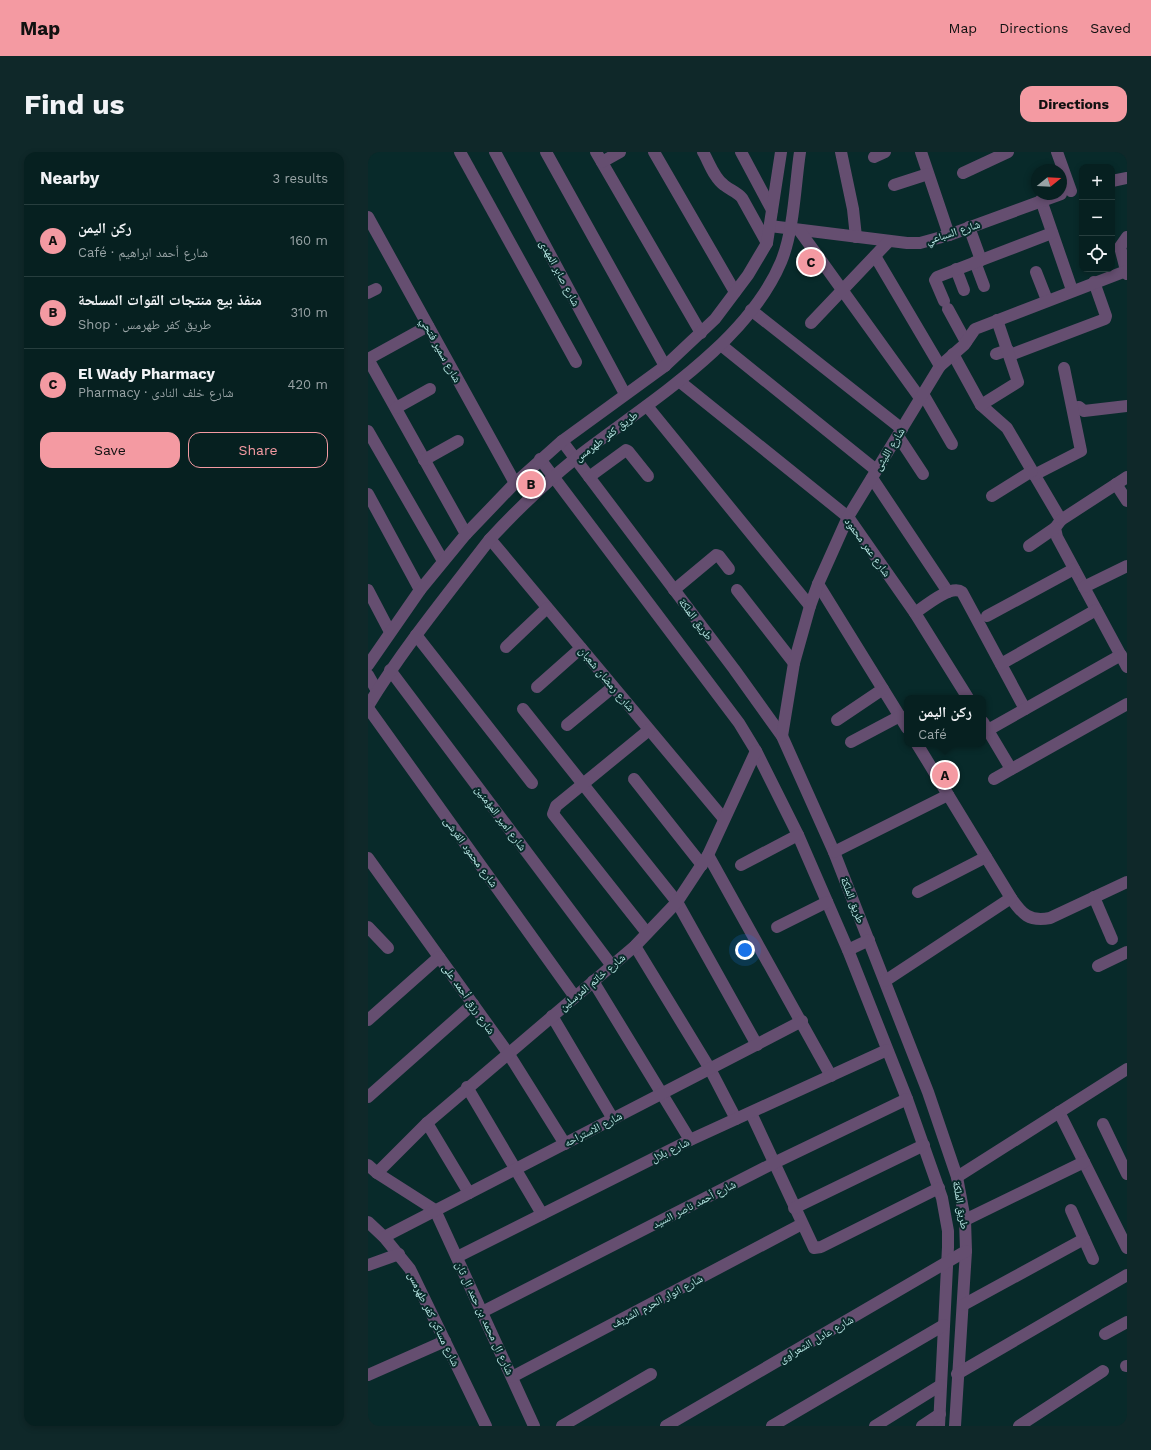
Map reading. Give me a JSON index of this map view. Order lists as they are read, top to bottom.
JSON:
{
  "streets": {
    "street": [
      "شارع السباعي",
      "شارع صابر المهدى",
      "شارع سمير فتحي",
      "طريق كفر طهرمس",
      "شارع الليثى",
      "شارع عمر محمود",
      "طريق الملكة",
      "شارع رمضان شعبان",
      "شارع امير المؤمنين",
      "شارع محمود القرشى",
      "شارع خاتم المرسلين",
      "شارع رزق أحمد على",
      "شارع الاستراحه",
      "شارع بلال",
      "شارع أحمد ناصر السيد",
      "شارع انوار الحرم الشريف",
      "شارع ال محمد بن حمد ال ثان",
      "شارع مساكن كفر طهرمس",
      "شارع عادل الشعراوى"
    ]
  },
  "crossings": [
    ["شارع السباعي", "طريق كفر طهرمس"],
    ["شارع صابر المهدى", "طريق كفر طهرمس"],
    ["شارع سمير فتحي", "طريق كفر طهرمس"],
    ["طريق كفر طهرمس", "شارع عمر محمود"],
    ["طريق كفر طهرمس", "طريق الملكة"],
    ["طريق كفر طهرمس", "شارع رمضان شعبان"],
    ["طريق كفر طهرمس", "شارع امير المؤمنين"],
    ["طريق كفر طهرمس", "شارع محمود القرشى"],
    ["شارع الليثى", "شارع عمر محمود"],
    ["شارع الليثى", "طريق الملكة"],
    ["طريق الملكة", "شارع خاتم المرسلين"],
    ["طريق الملكة", "شارع بلال"],
    ["طريق الملكة", "شارع أحمد ناصر السيد"],
    ["طريق الملكة", "شارع عادل الشعراوى"],
    ["شارع رمضان شعبان", "شارع خاتم المرسلين"],
    ["شارع امير المؤمنين", "شارع خاتم المرسلين"],
    ["شارع محمود القرشى", "شارع خاتم المرسلين"],
    ["شارع خاتم المرسلين", "شارع رزق أحمد على"],
    ["شارع رزق أحمد على", "شارع الاستراحه"],
    ["شارع الاستراحه", "شارع ال محمد بن حمد ال ثان"],
    ["شارع الاستراحه", "شارع مساكن كفر طهرمس"],
    ["شارع بلال", "شارع ال محمد بن حمد ال ثان"],
    ["شارع أحمد ناصر السيد", "شارع ال محمد بن حمد ال ثان"],
    ["شارع انوار الحرم الشريف", "شارع ال محمد بن حمد ال ثان"]
  ],
  "north": "right",
  "page": {
    "header": "Map",
    "nav": ["Map", "Directions", "Saved"],
    "buttons": [
      "Directions",
      ["Save", "Share"]
    ],
    "title": "Find us",
    "heading": ["Nearby", "3 results"],
    "map_buttons": ["+", "−"],
    "list": [
      {
        "mark": "A",
        "name": "ركن اليمن",
        "note": "Café · شارع أحمد ابراهيم",
        "value": "160 m"
      },
      {
        "mark": "B",
        "name": "منفذ بيع منتجات القوات المسلحة",
        "note": "Shop · طريق كفر طهرمس",
        "value": "310 m"
      },
      {
        "mark": "C",
        "name": "El Wady Pharmacy",
        "note": "Pharmacy · شارع خلف النادى",
        "value": "420 m"
      }
    ],
    "pins": ["C", "B", "A"],
    "popup": ["ركن اليمن", "Café"]
  }
}
